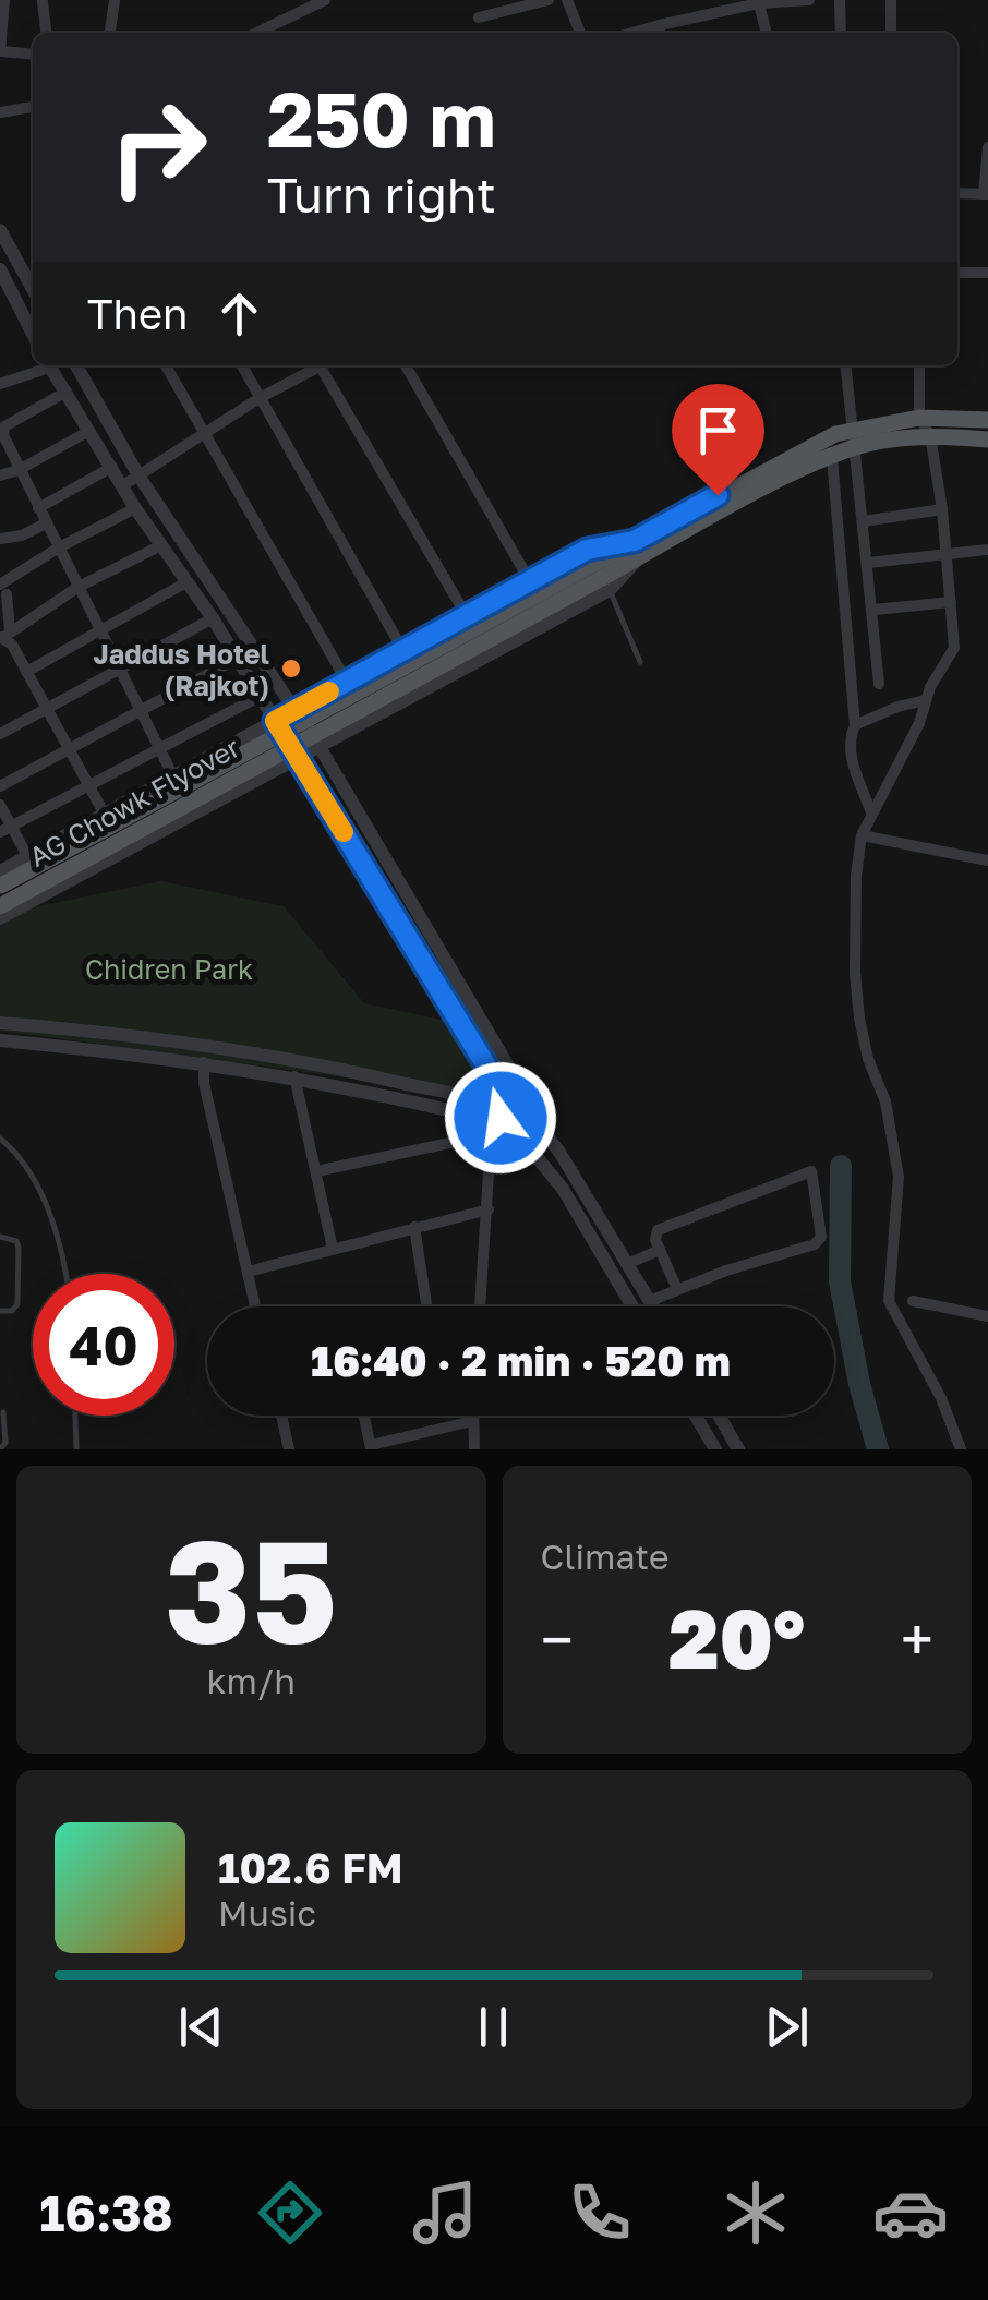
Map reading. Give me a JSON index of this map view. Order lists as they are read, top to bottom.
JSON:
{
  "streets": {
    "main road": ["AG Chowk Flyover"]
  },
  "parks": ["Chidren Park"],
  "places": ["Jaddus Hotel (Rajkot)"],
  "page": {
    "turn": ["250 m", "Turn right"],
    "then": "Then",
    "limit": "40",
    "trip": "16:40 · 2 min · 520 m",
    "tile": [
      ["35", "km/h"],
      "Climate"
    ],
    "heat": ["−", "20°", "+"],
    "song": ["102.6 FM", "Music"],
    "tabs": "16:38"
  }
}
